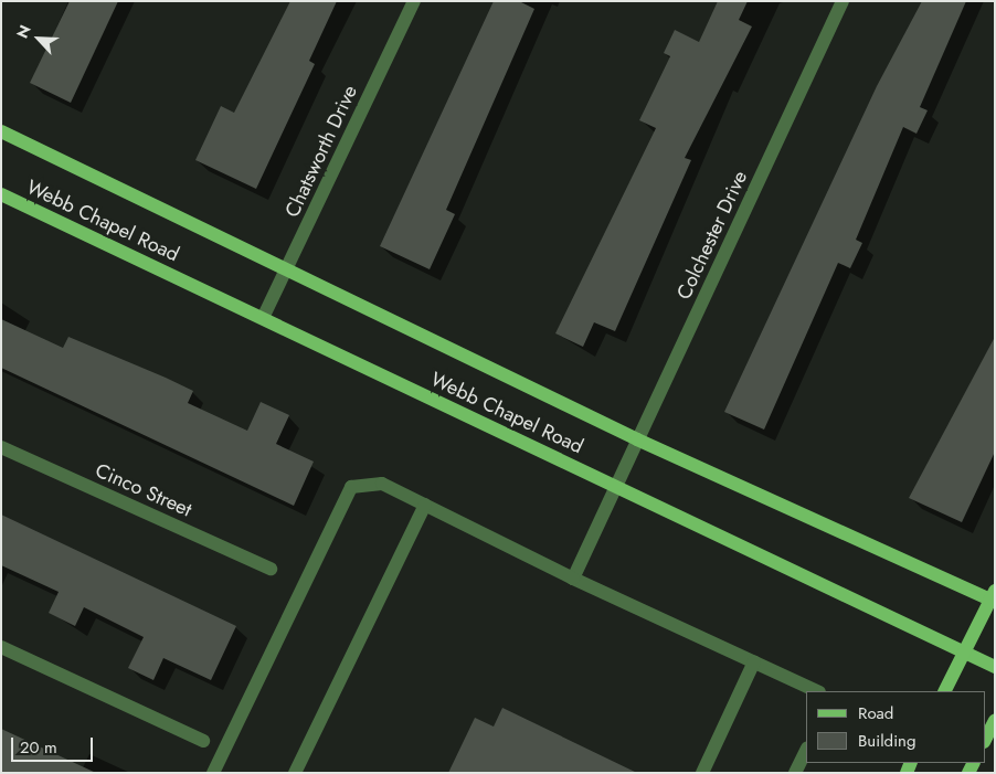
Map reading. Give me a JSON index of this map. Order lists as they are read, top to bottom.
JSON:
{
  "streets": {
    "main road": ["Webb Chapel Road"],
    "street": ["Chatsworth Drive", "Colchester Drive", "Cinco Street"]
  },
  "crossings": [
    ["Chatsworth Drive", "Webb Chapel Road"],
    ["Webb Chapel Road", "Colchester Drive"]
  ],
  "legend": ["Road", "Building"],
  "scale_bar": "20 m",
  "north": "top left"
}
